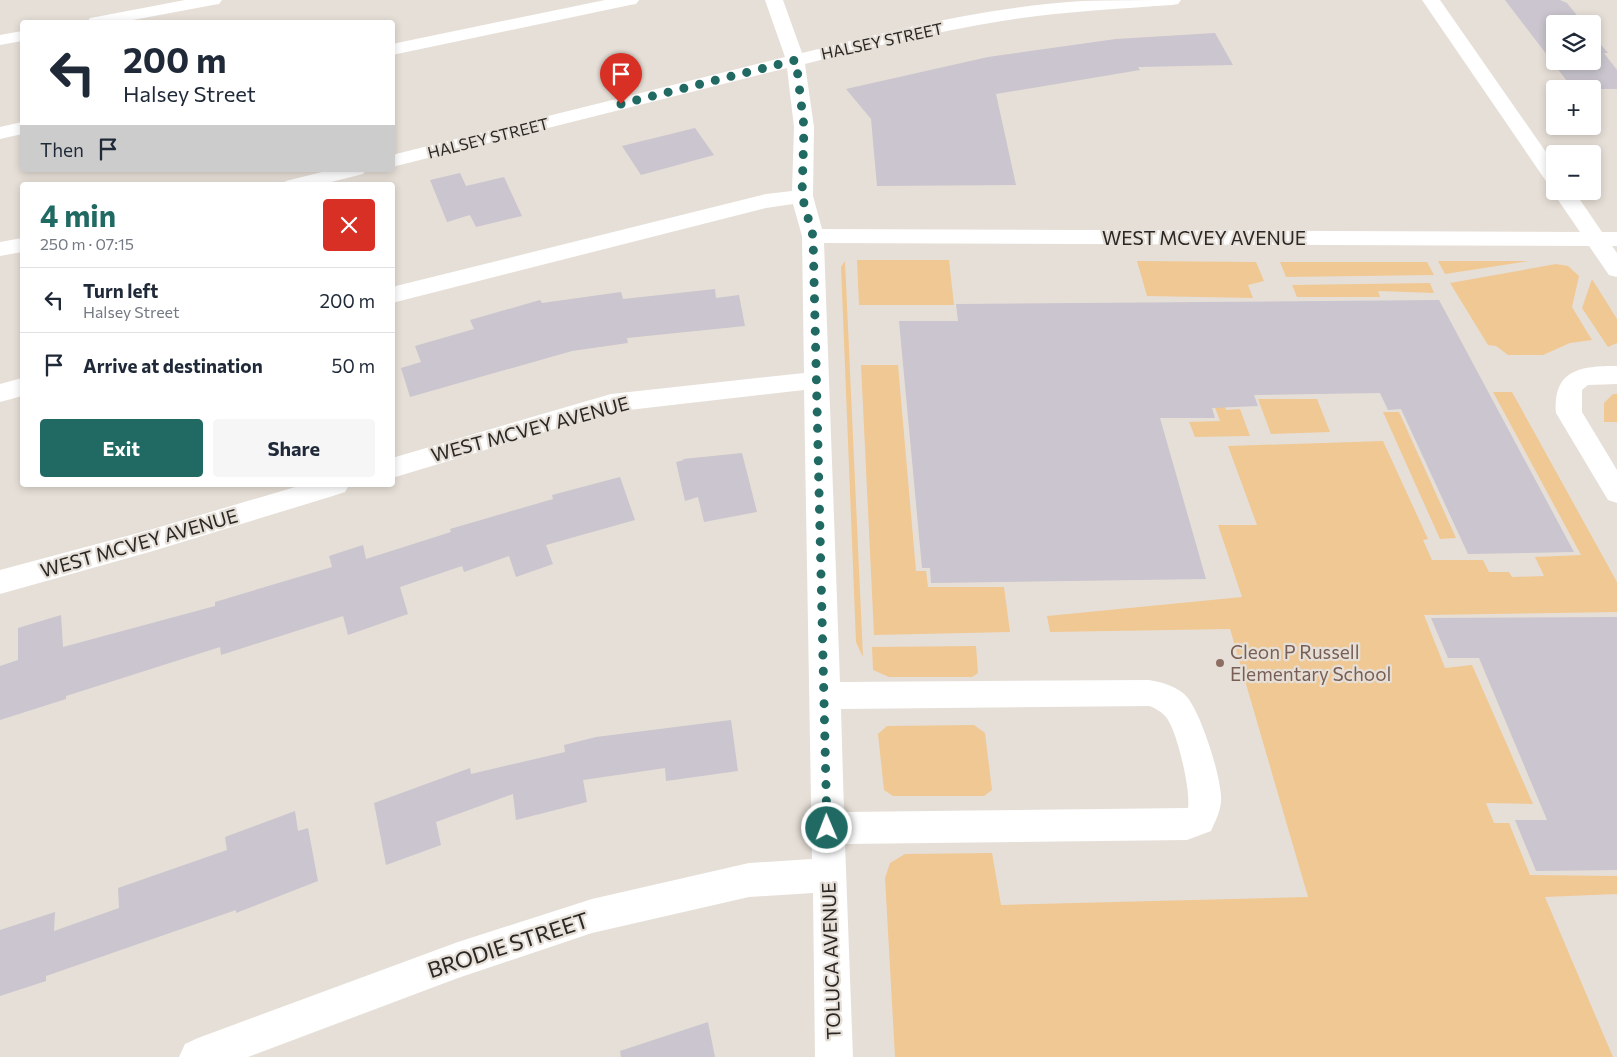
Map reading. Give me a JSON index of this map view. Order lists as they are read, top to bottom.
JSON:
{
  "streets": {
    "street": [
      "HALSEY STREET",
      "WEST MCVEY AVENUE",
      "BRODIE STREET",
      "TOLUCA AVENUE"
    ]
  },
  "crossings": [
    ["HALSEY STREET", "TOLUCA AVENUE"],
    ["WEST MCVEY AVENUE", "TOLUCA AVENUE"],
    ["BRODIE STREET", "TOLUCA AVENUE"]
  ],
  "places": ["Cleon P Russell Elementary School"],
  "page": {
    "map_buttons": ["+", "−"],
    "turn": ["200 m", "Halsey Street"],
    "then": "Then",
    "heading": ["4 min", "250 m · 07:15"],
    "list": [
      {
        "name": "Turn left",
        "note": "Halsey Street",
        "value": "200 m"
      },
      {
        "name": "Arrive at destination",
        "value": "50 m"
      }
    ],
    "buttons": ["Exit", "Share"]
  }
}
